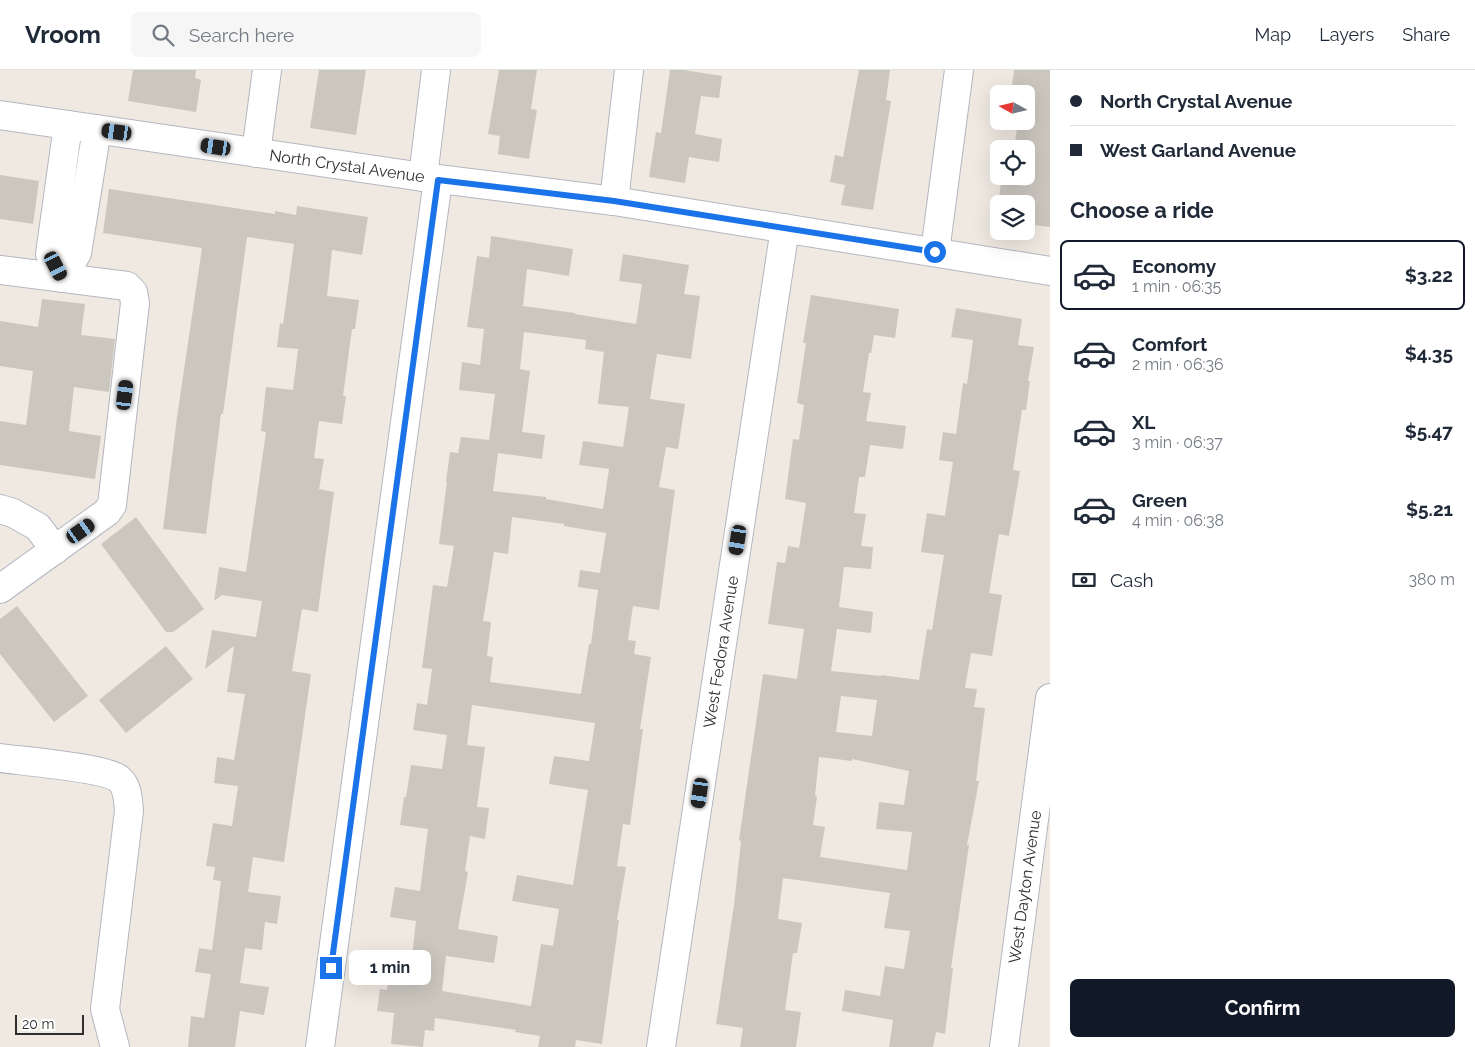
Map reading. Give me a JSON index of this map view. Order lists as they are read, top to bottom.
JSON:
{
  "streets": {
    "street": ["North Crystal Avenue", "West Fedora Avenue", "West Dayton Avenue"]
  },
  "crossings": [
    ["North Crystal Avenue", "West Fedora Avenue"]
  ],
  "scale_bar": "20 m",
  "north": "left",
  "page": {
    "header": "Vroom",
    "search": "Search here",
    "nav": ["Map", "Layers", "Share"],
    "banner": ["North Crystal Avenue", "West Garland Avenue"],
    "heading": "Choose a ride",
    "list": [
      {
        "name": "Economy",
        "note": "1 min · 06:35",
        "value": "$3.22"
      },
      {
        "name": "Comfort",
        "note": "2 min · 06:36",
        "value": "$4.35"
      },
      {
        "name": "XL",
        "note": "3 min · 06:37",
        "value": "$5.47"
      },
      {
        "name": "Green",
        "note": "4 min · 06:38",
        "value": "$5.21"
      }
    ],
    "pay": ["Cash", "380 m"],
    "bubble": "1 min",
    "buttons": "Confirm",
    "scale": "20 m"
  }
}
